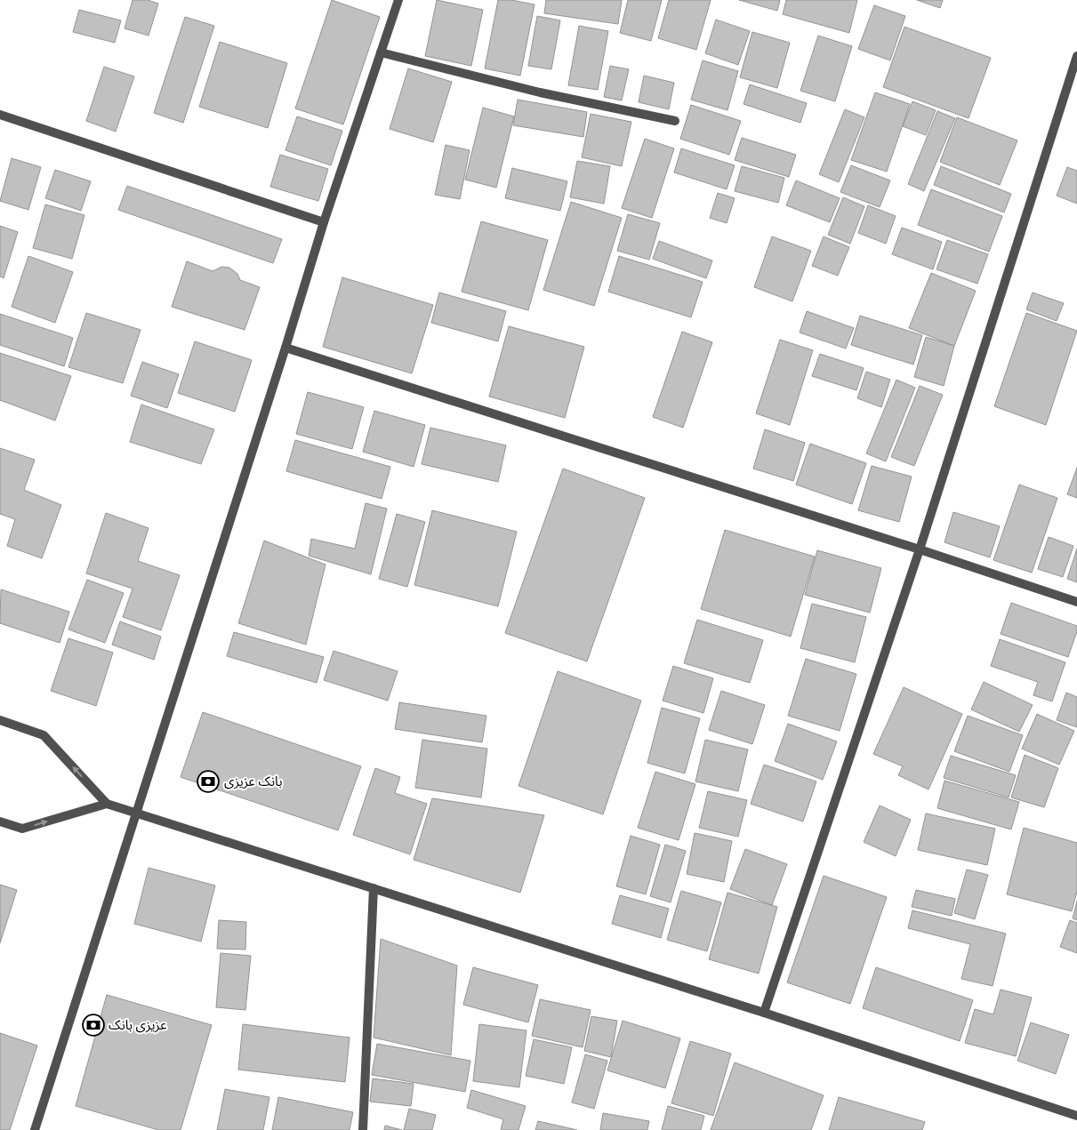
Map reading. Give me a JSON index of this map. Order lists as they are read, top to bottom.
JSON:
{
  "places": {
    "bank": ["بانک عزیزی", "عزیزی بانک"]
  }
}
